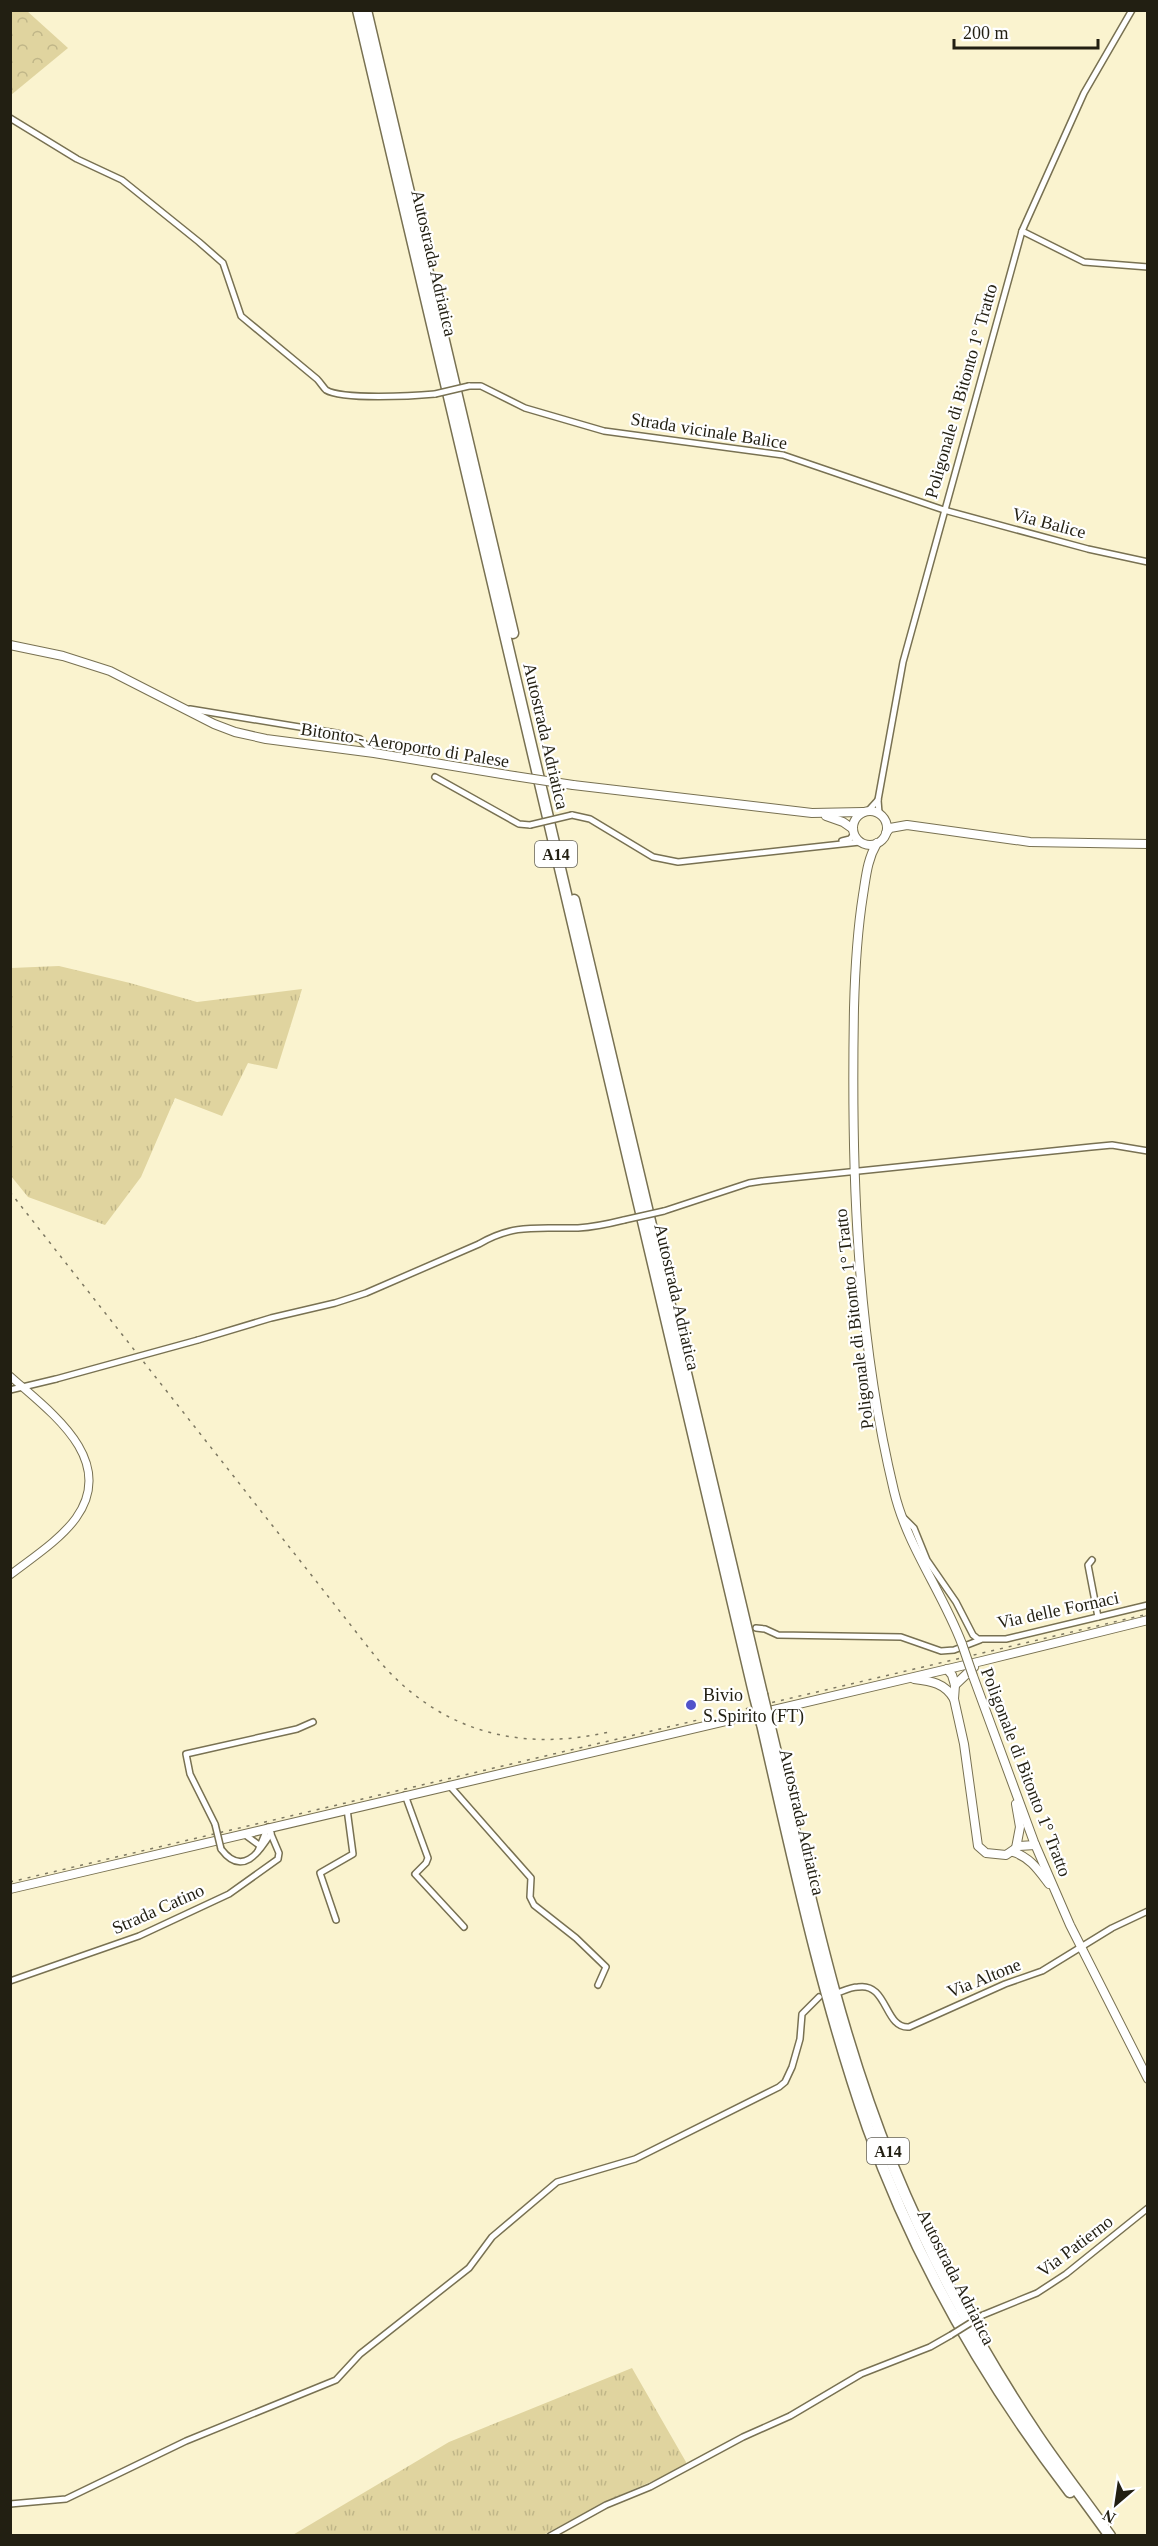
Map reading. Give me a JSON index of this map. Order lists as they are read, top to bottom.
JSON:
{
  "streets": {
    "highway": ["Autostrada Adriatica", "A14"],
    "main road": ["Poligonale di Bitonto 1° Tratto", "Bitonto - Aeroporto di Palese"],
    "street": [
      "Strada vicinale Balice",
      "Via Balice",
      "Via delle Fornaci",
      "Strada Catino",
      "Via Altone",
      "Via Patierno"
    ]
  },
  "crossings": [
    ["Poligonale di Bitonto 1° Tratto", "Strada vicinale Balice"],
    ["Poligonale di Bitonto 1° Tratto", "Via Balice"],
    ["Poligonale di Bitonto 1° Tratto", "Via delle Fornaci"],
    ["Poligonale di Bitonto 1° Tratto", "Via Altone"],
    ["Strada vicinale Balice", "Via Balice"]
  ],
  "places": ["Bivio S.Spirito (FT)"],
  "scale_bar": "200 m",
  "north": "bottom left"
}
